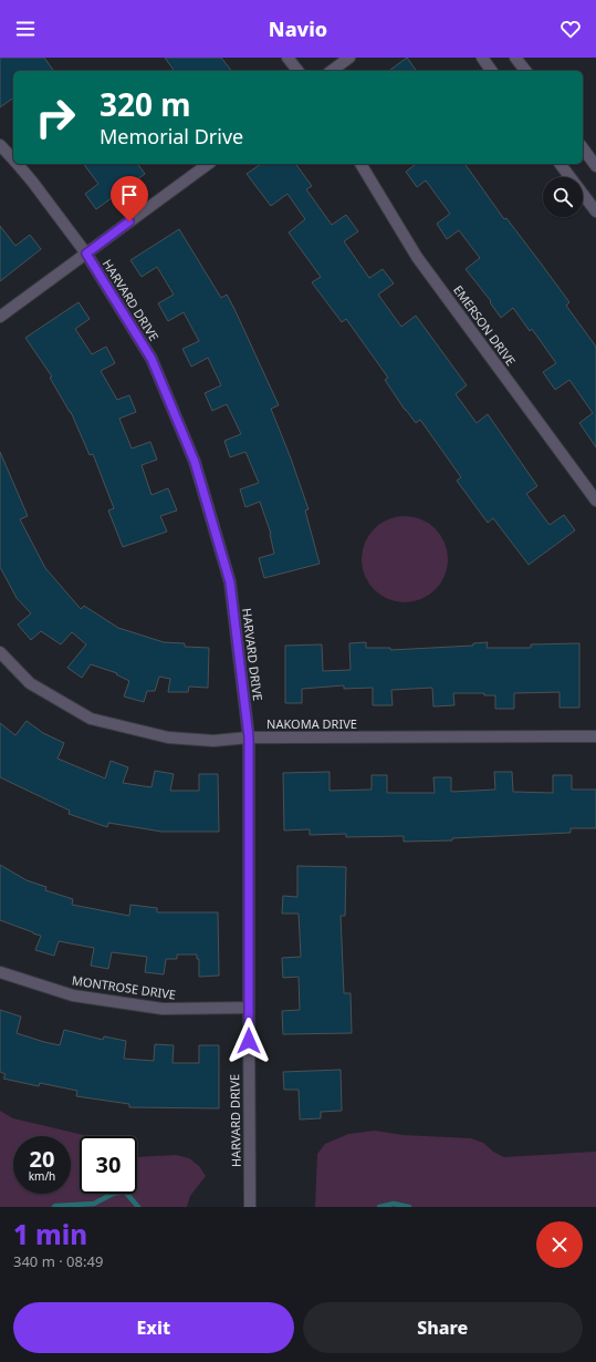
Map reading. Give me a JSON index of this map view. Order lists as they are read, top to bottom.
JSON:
{
  "streets": {
    "street": [
      "HARVARD DRIVE",
      "EMERSON DRIVE",
      "NAKOMA DRIVE",
      "MONTROSE DRIVE"
    ]
  },
  "crossings": [
    ["HARVARD DRIVE", "NAKOMA DRIVE"],
    ["HARVARD DRIVE", "MONTROSE DRIVE"]
  ],
  "page": {
    "header": "Navio",
    "turn": ["320 m", "Memorial Drive"],
    "speed": "20 km/h",
    "limit": "30",
    "heading": ["1 min", "340 m · 08:49"],
    "buttons": ["Exit", "Share"]
  }
}
